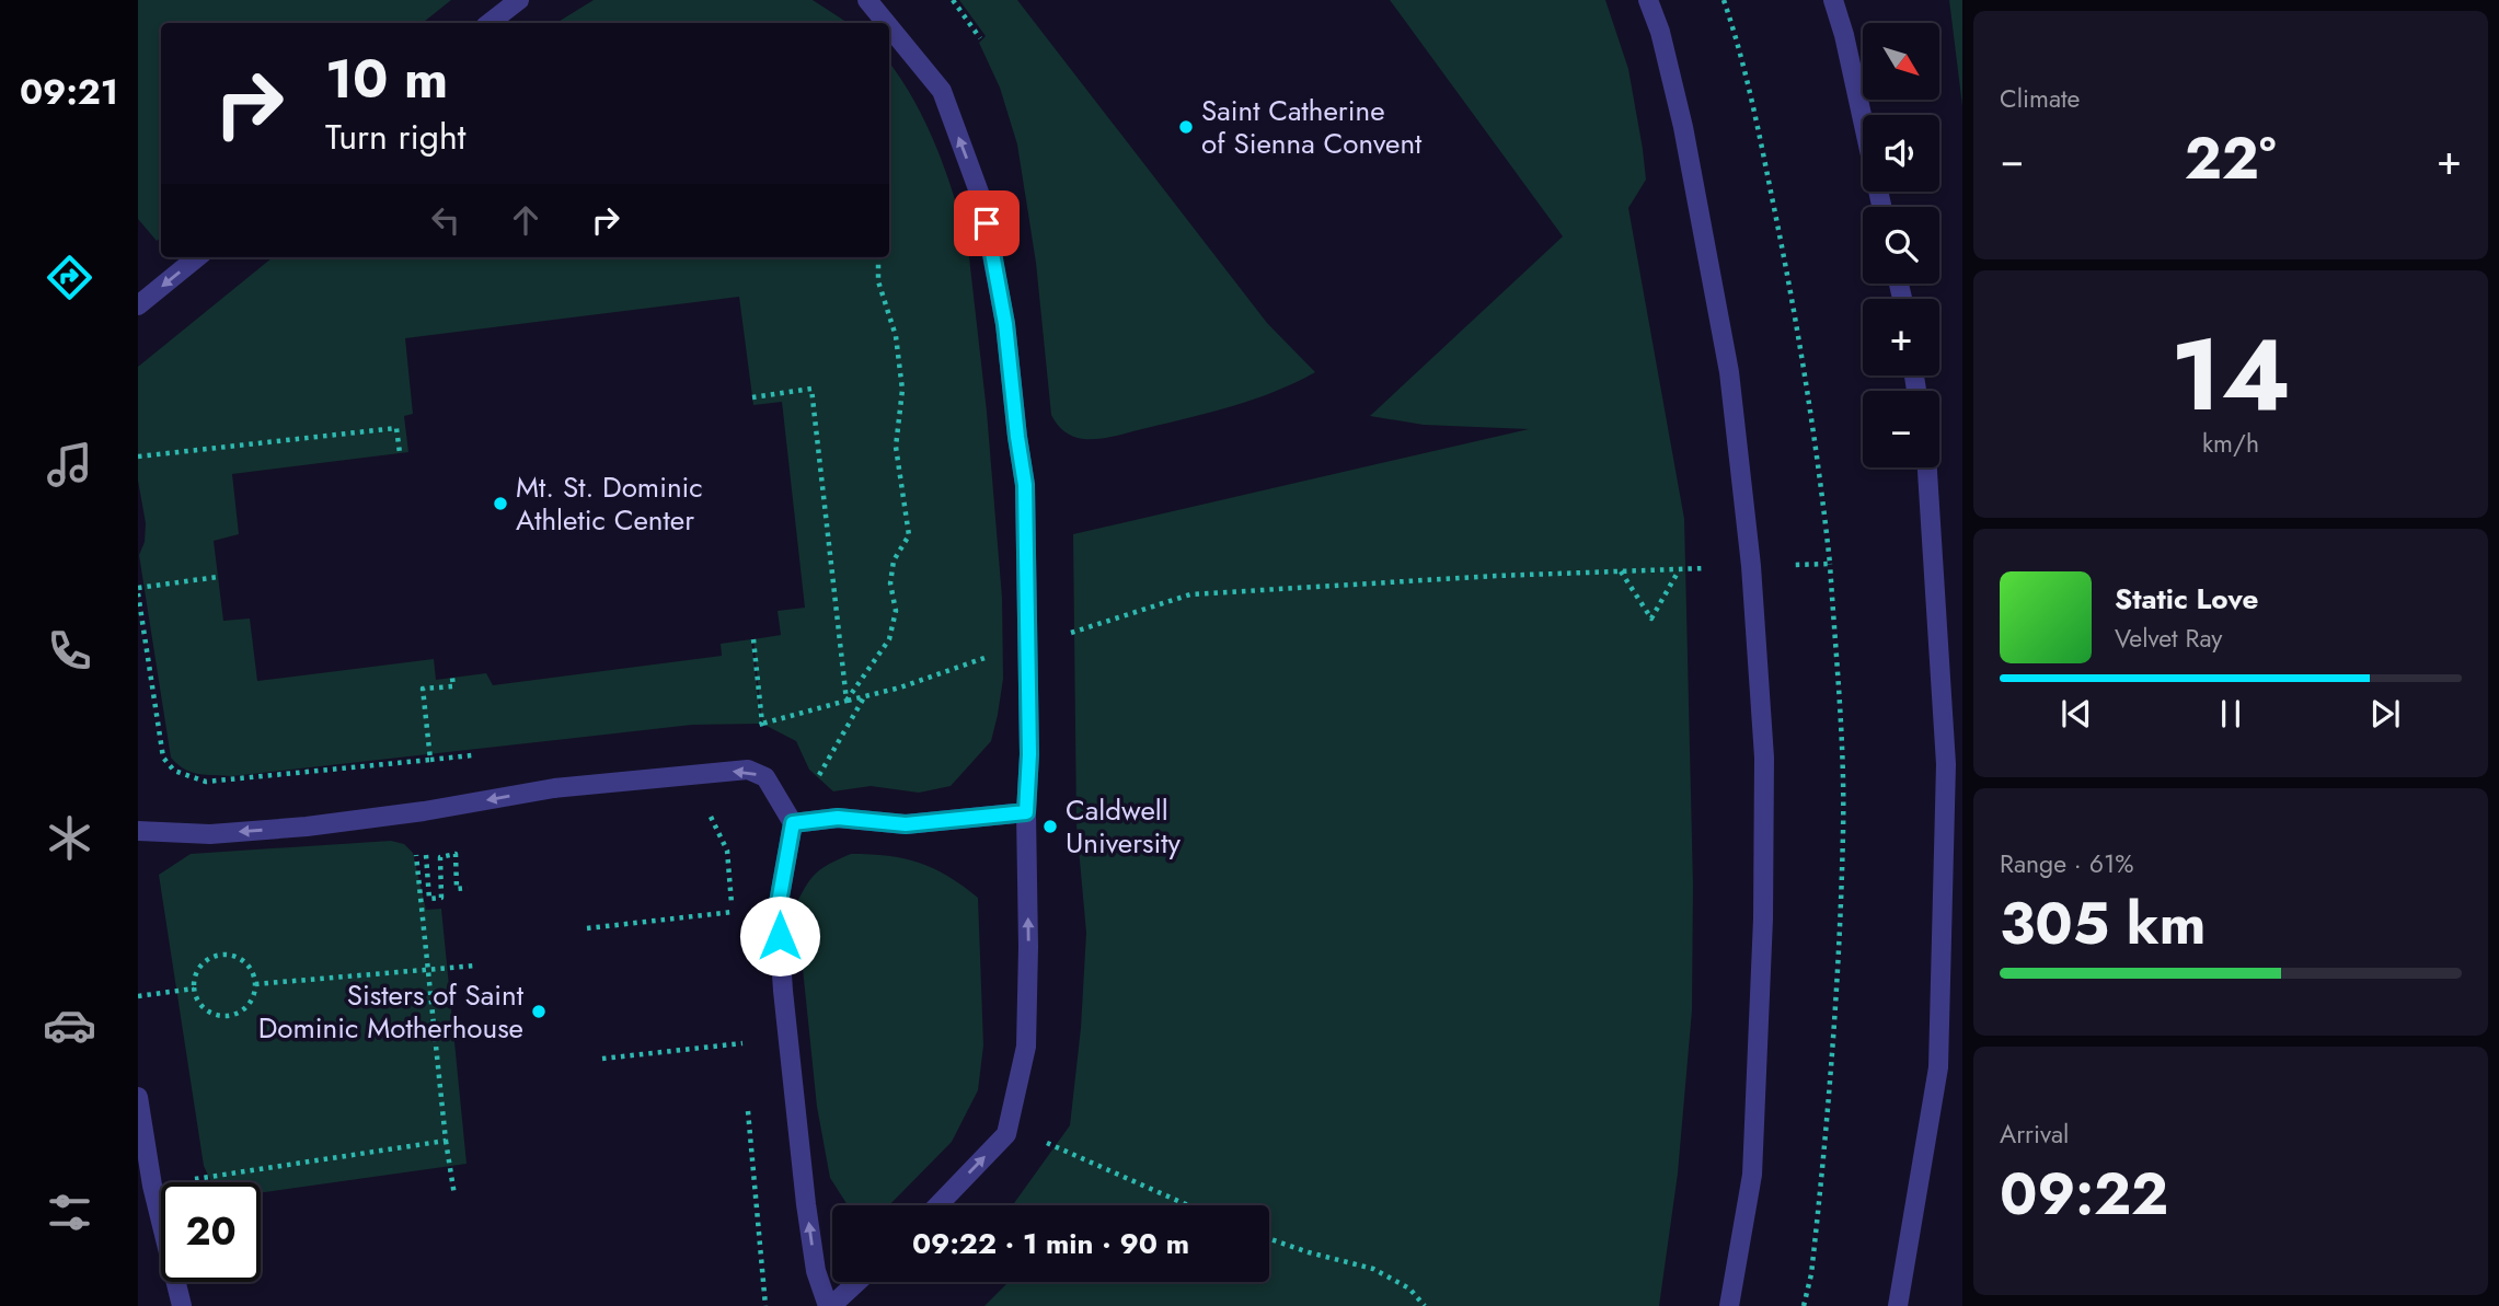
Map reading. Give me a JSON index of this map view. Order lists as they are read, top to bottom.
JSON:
{
  "places": [
    "Saint Catherine of Sienna Convent",
    "Mt. St. Dominic Athletic Center",
    "Caldwell University",
    "Sisters of Saint Dominic Motherhouse"
  ],
  "north": "bottom right",
  "page": {
    "tabs": "09:21",
    "tile": [
      "Climate",
      ["14", "km/h"],
      ["Range · 61%", "305 km"],
      ["Arrival", "09:22"]
    ],
    "map_buttons": ["+", "−"],
    "turn": ["10 m", "Turn right"],
    "heat": ["−", "22°", "+"],
    "song": ["Static Love", "Velvet Ray"],
    "limit": "20",
    "trip": "09:22 · 1 min · 90 m"
  }
}
